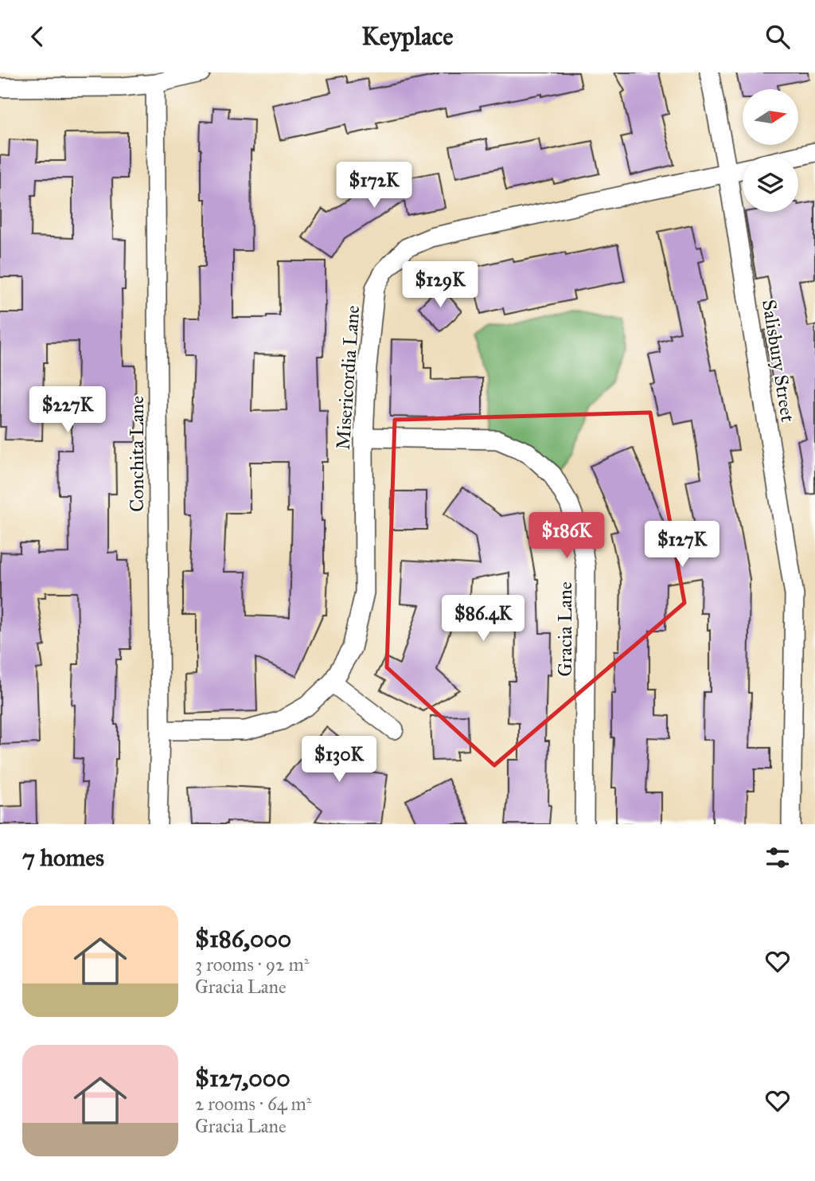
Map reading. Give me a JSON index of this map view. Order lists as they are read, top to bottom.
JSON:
{
  "streets": {
    "street": [
      "Salisbury Street",
      "Misericordia Lane",
      "Conchita Lane",
      "Gracia Lane"
    ]
  },
  "crossings": [
    ["Salisbury Street", "Misericordia Lane"],
    ["Misericordia Lane", "Conchita Lane"],
    ["Misericordia Lane", "Gracia Lane"]
  ],
  "north": "right",
  "page": {
    "header": "Keyplace",
    "price": [
      "$172K",
      "$129K",
      "$227K",
      "$186K",
      "$127K",
      "$86.4K",
      "$130K"
    ],
    "heading": "7 homes",
    "list": [
      {
        "name": "$186,000",
        "note": "3 rooms · 92 m² · Gracia Lane"
      },
      {
        "name": "$127,000",
        "note": "2 rooms · 64 m² · Gracia Lane"
      }
    ]
  }
}
